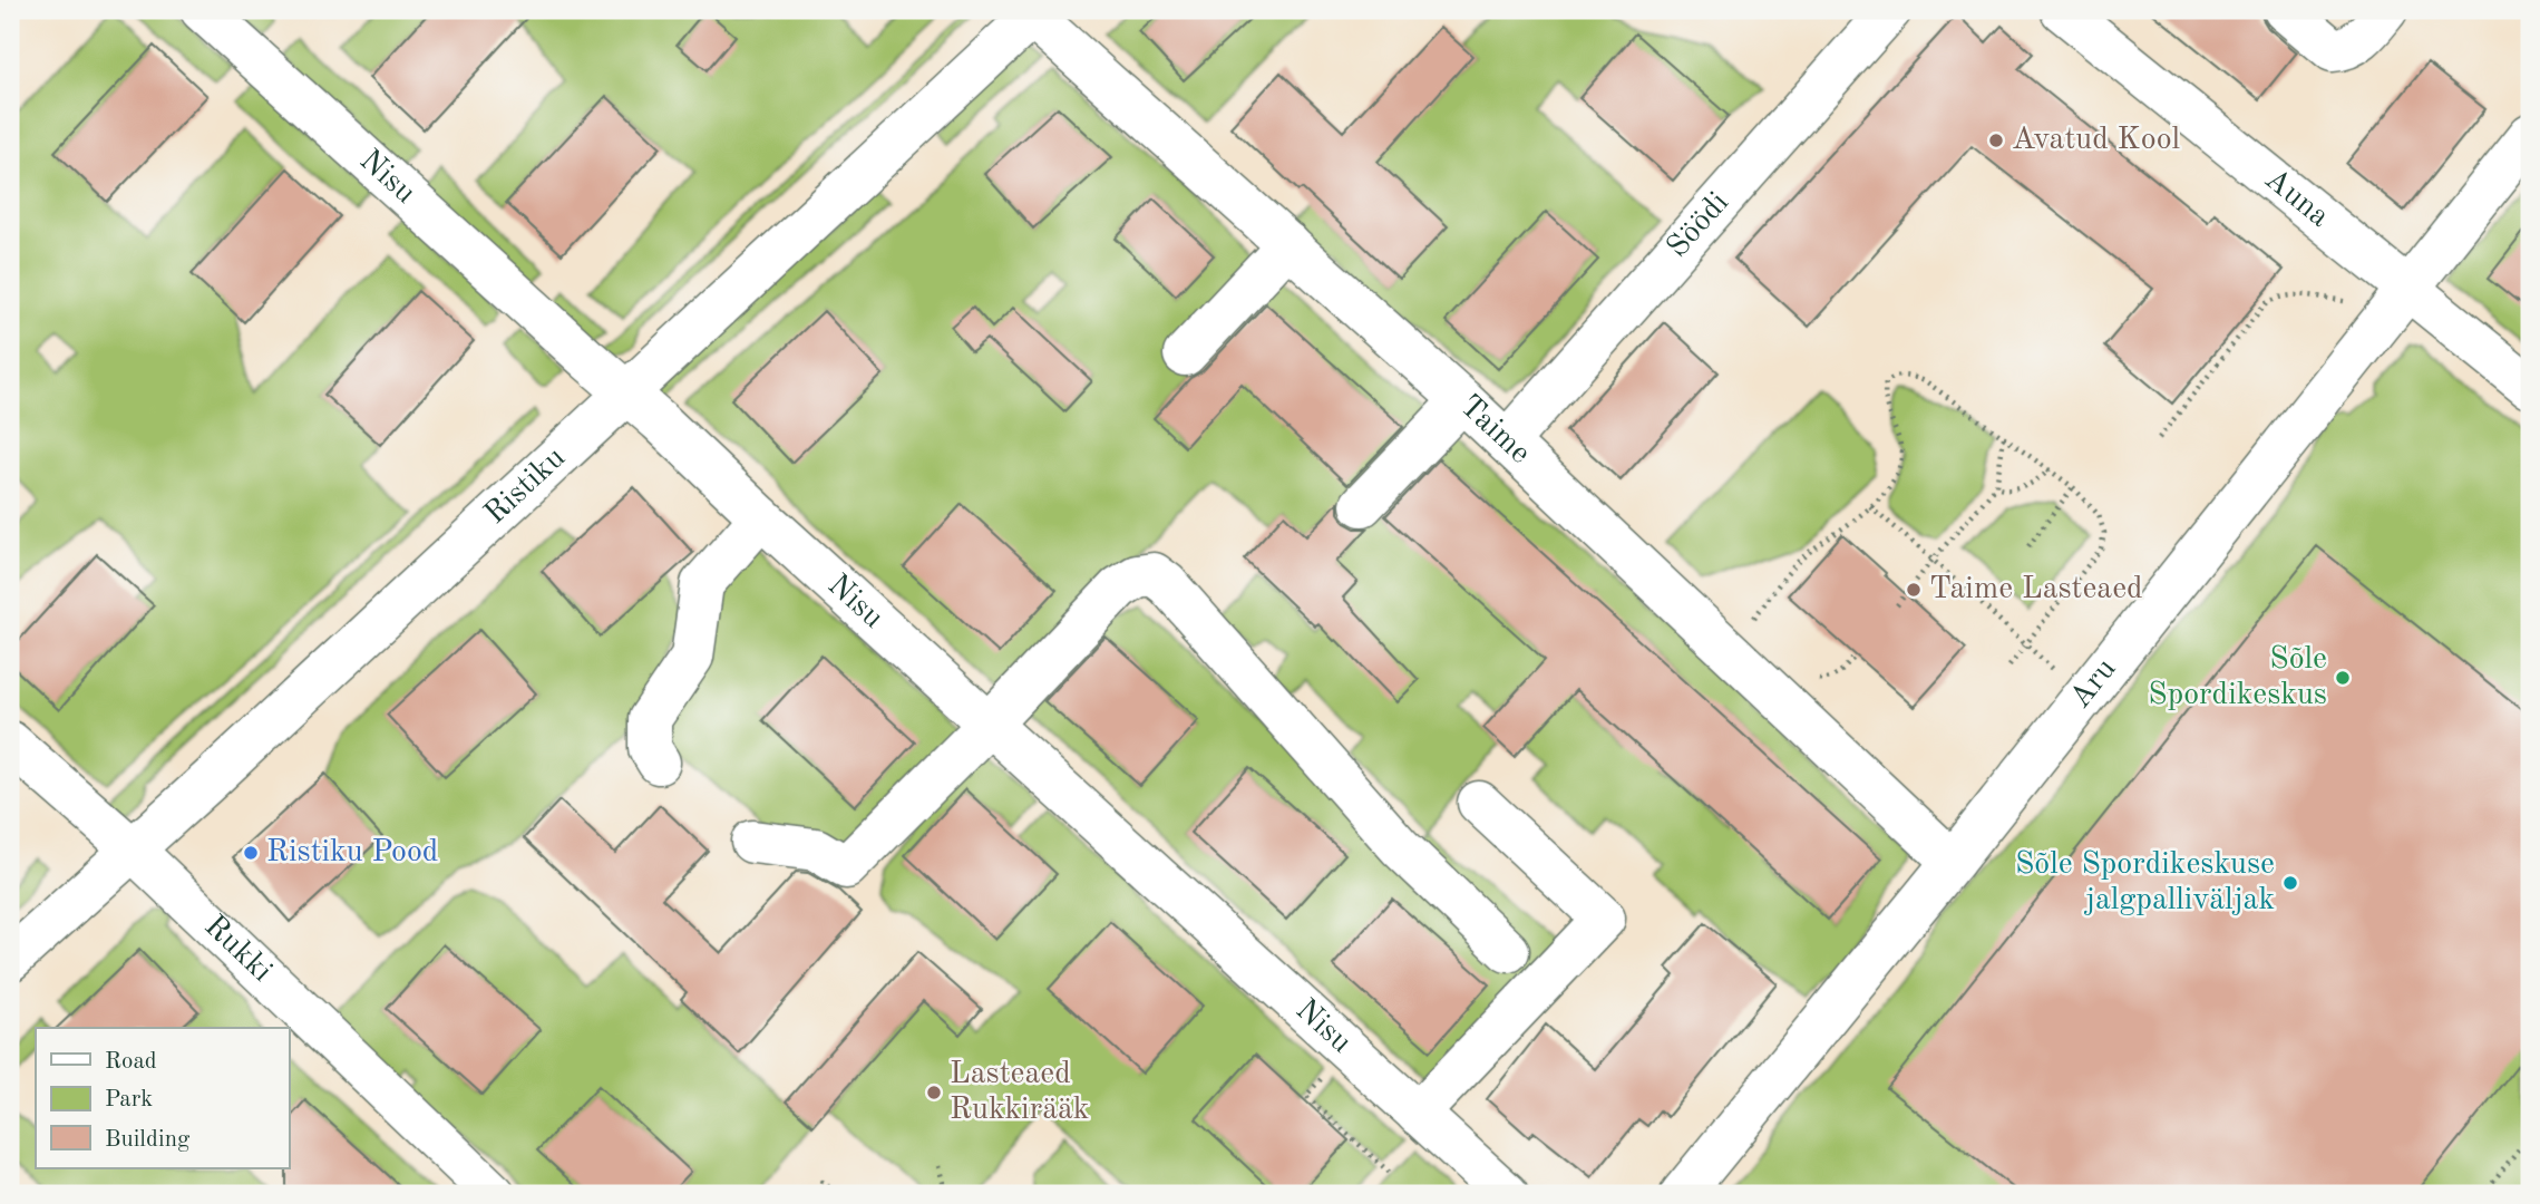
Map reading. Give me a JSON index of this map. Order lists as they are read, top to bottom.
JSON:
{
  "streets": {
    "street": [
      "Nisu",
      "Auna",
      "Söödi",
      "Taime",
      "Ristiku",
      "Aru",
      "Rukki"
    ]
  },
  "crossings": [
    ["Nisu", "Ristiku"],
    ["Auna", "Aru"],
    ["Söödi", "Taime"],
    ["Taime", "Ristiku"],
    ["Taime", "Aru"],
    ["Ristiku", "Rukki"]
  ],
  "places": [
    "Avatud Kool",
    "Taime Lasteaed",
    "Sõle Spordikeskus",
    "Ristiku Pood",
    "Sõle Spordikeskuse jalgpalliväljak",
    "Lasteaed Rukkirääk"
  ],
  "legend": ["Road", "Park", "Building"]
}
